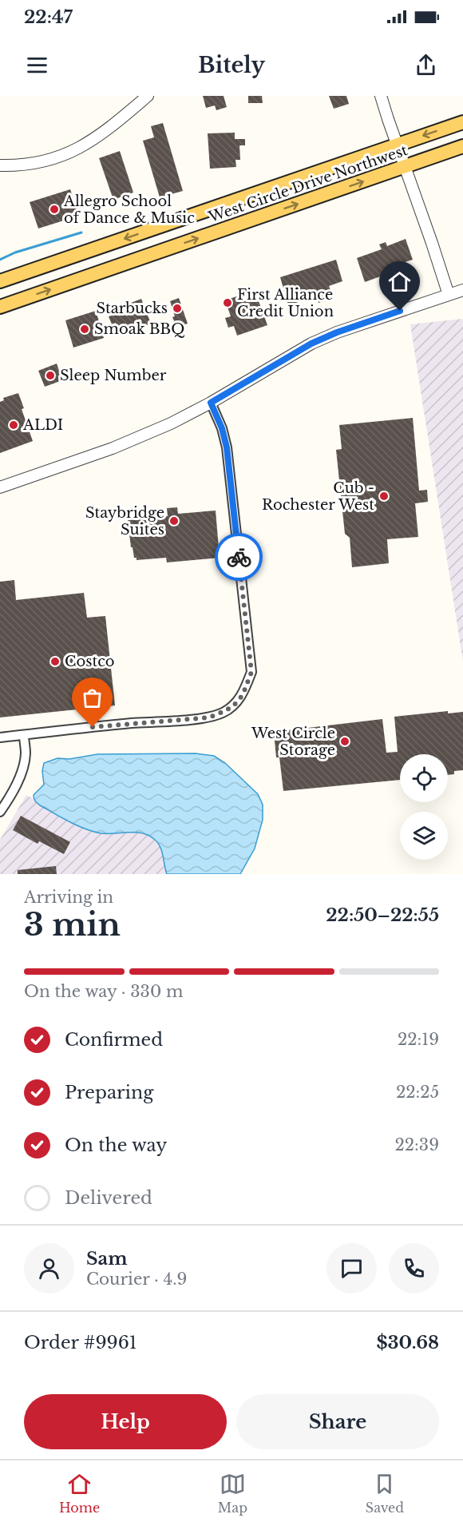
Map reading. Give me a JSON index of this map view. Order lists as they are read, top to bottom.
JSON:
{
  "streets": {
    "main road": ["West Circle Drive Northwest"]
  },
  "places": [
    "Allegro School of Dance & Music",
    "First Alliance Credit Union",
    "Starbucks",
    "Smoak BBQ",
    "Sleep Number",
    "ALDI",
    "Cub - Rochester West",
    "Staybridge Suites",
    "Costco",
    "West Circle Storage"
  ],
  "page": {
    "status": "22:47",
    "header": "Bitely",
    "heading": ["3 min", "Arriving in", "22:50–22:55"],
    "panel": [
      "Sam",
      "Courier · 4.9",
      "Order #9961",
      "$30.68"
    ],
    "bar": "On the way · 330 m",
    "list": [
      ["Confirmed", "22:19"],
      ["Preparing", "22:25"],
      ["On the way", "22:39"],
      "Delivered"
    ],
    "buttons": ["Help", "Share"],
    "tabs": ["Home", "Map", "Saved"]
  }
}
